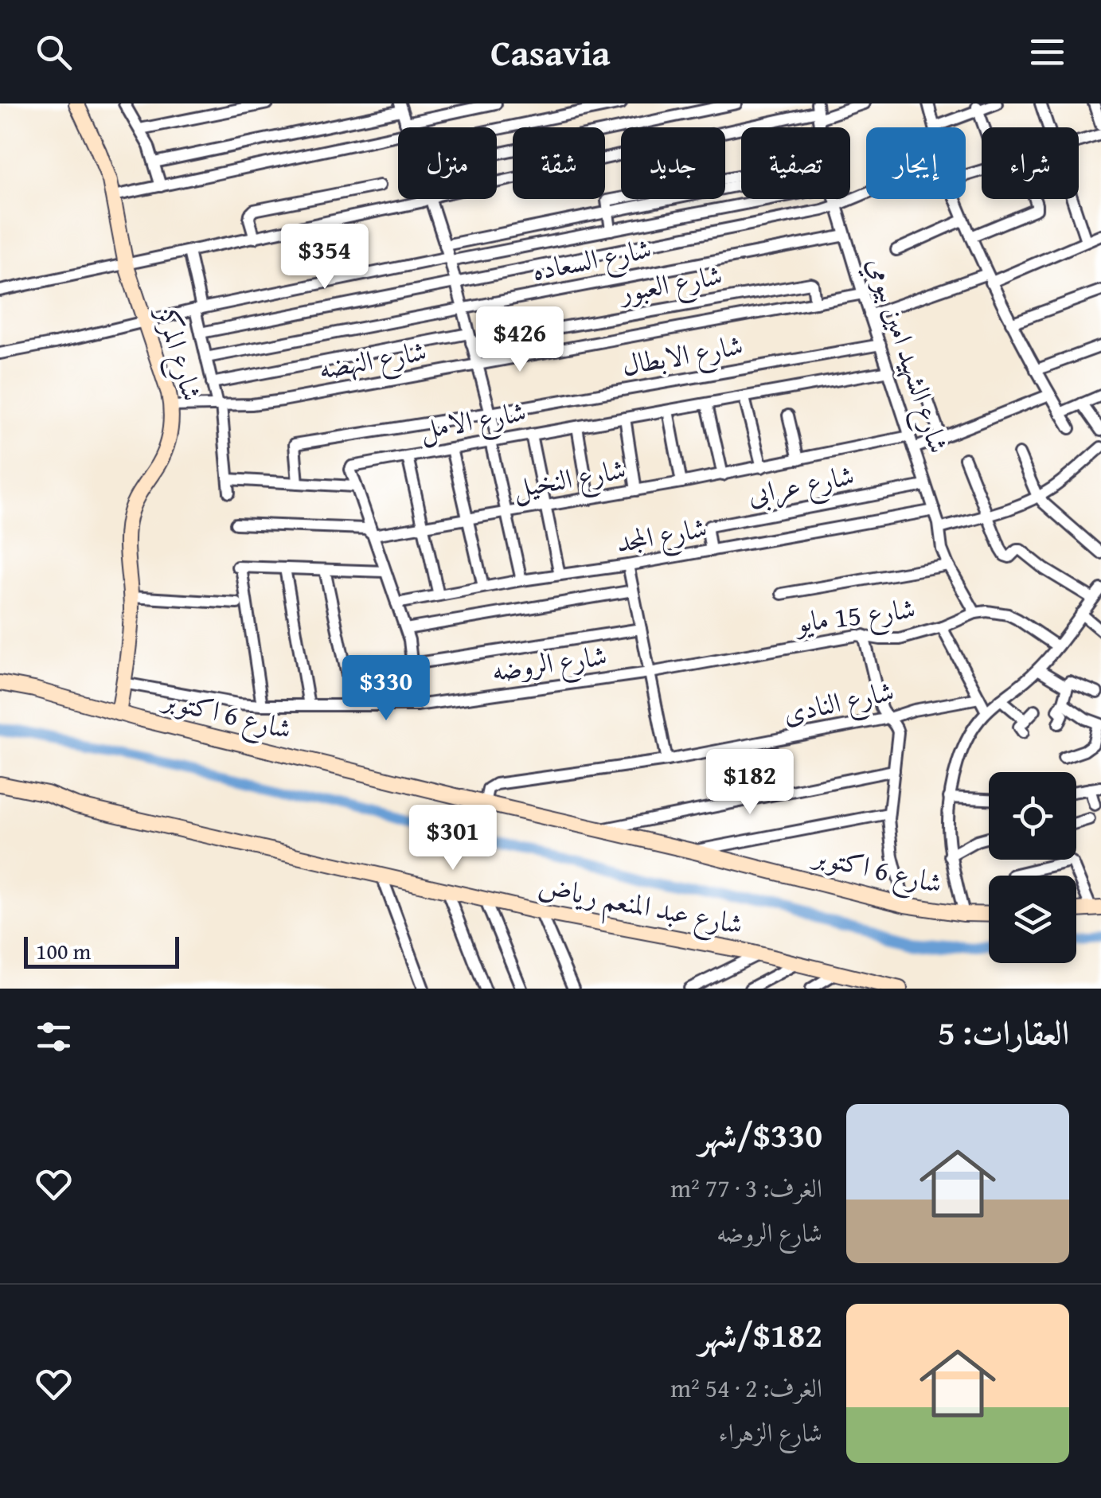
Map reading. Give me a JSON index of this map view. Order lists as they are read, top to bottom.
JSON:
{
  "streets": {
    "main road": ["شارع المركز", "شارع 6 اكتوبر", "شارع عبد المنعم رياض"],
    "street": [
      "شارع السعاده",
      "شارع العبور",
      "شارع الابطال",
      "شارع الشهيد امين بيومي",
      "شارع النهضه",
      "شارع الامل",
      "شارع النخيل",
      "شارع عرابى",
      "شارع المجد",
      "شارع 15 مايو",
      "شارع الروضه",
      "شارع النادى"
    ]
  },
  "crossings": [
    ["شارع السعاده", "شارع الشهيد امين بيومي"],
    ["شارع العبور", "شارع النهضه"],
    ["شارع المركز", "شارع النهضه"],
    ["شارع المركز", "شارع الروضه"],
    ["شارع المركز", "شارع 6 اكتوبر"],
    ["شارع الابطال", "شارع الشهيد امين بيومي"],
    ["شارع الشهيد امين بيومي", "شارع النهضه"],
    ["شارع الشهيد امين بيومي", "شارع الامل"],
    ["شارع الشهيد امين بيومي", "شارع النخيل"],
    ["شارع الشهيد امين بيومي", "شارع عرابى"],
    ["شارع الشهيد امين بيومي", "شارع المجد"],
    ["شارع الشهيد امين بيومي", "شارع 15 مايو"],
    ["شارع عرابى", "شارع المجد"],
    ["شارع 15 مايو", "شارع الروضه"],
    ["شارع النادى", "شارع 6 اكتوبر"]
  ],
  "scale_bar": "100 m",
  "page": {
    "header": "Casavia",
    "chip": [
      "شراء",
      "إيجار",
      "تصفية",
      "جديد",
      "شقة",
      "منزل"
    ],
    "price": [
      "$354",
      "$426",
      "$330",
      "$182",
      "$301"
    ],
    "scale": "100 m",
    "heading": "العقارات: 5",
    "list": [
      {
        "name": "$330/شهر",
        "note": "الغرف: 3 · 77 m² · شارع الروضه"
      },
      {
        "name": "$182/شهر",
        "note": "الغرف: 2 · 54 m² · شارع الزهراء"
      }
    ]
  }
}
